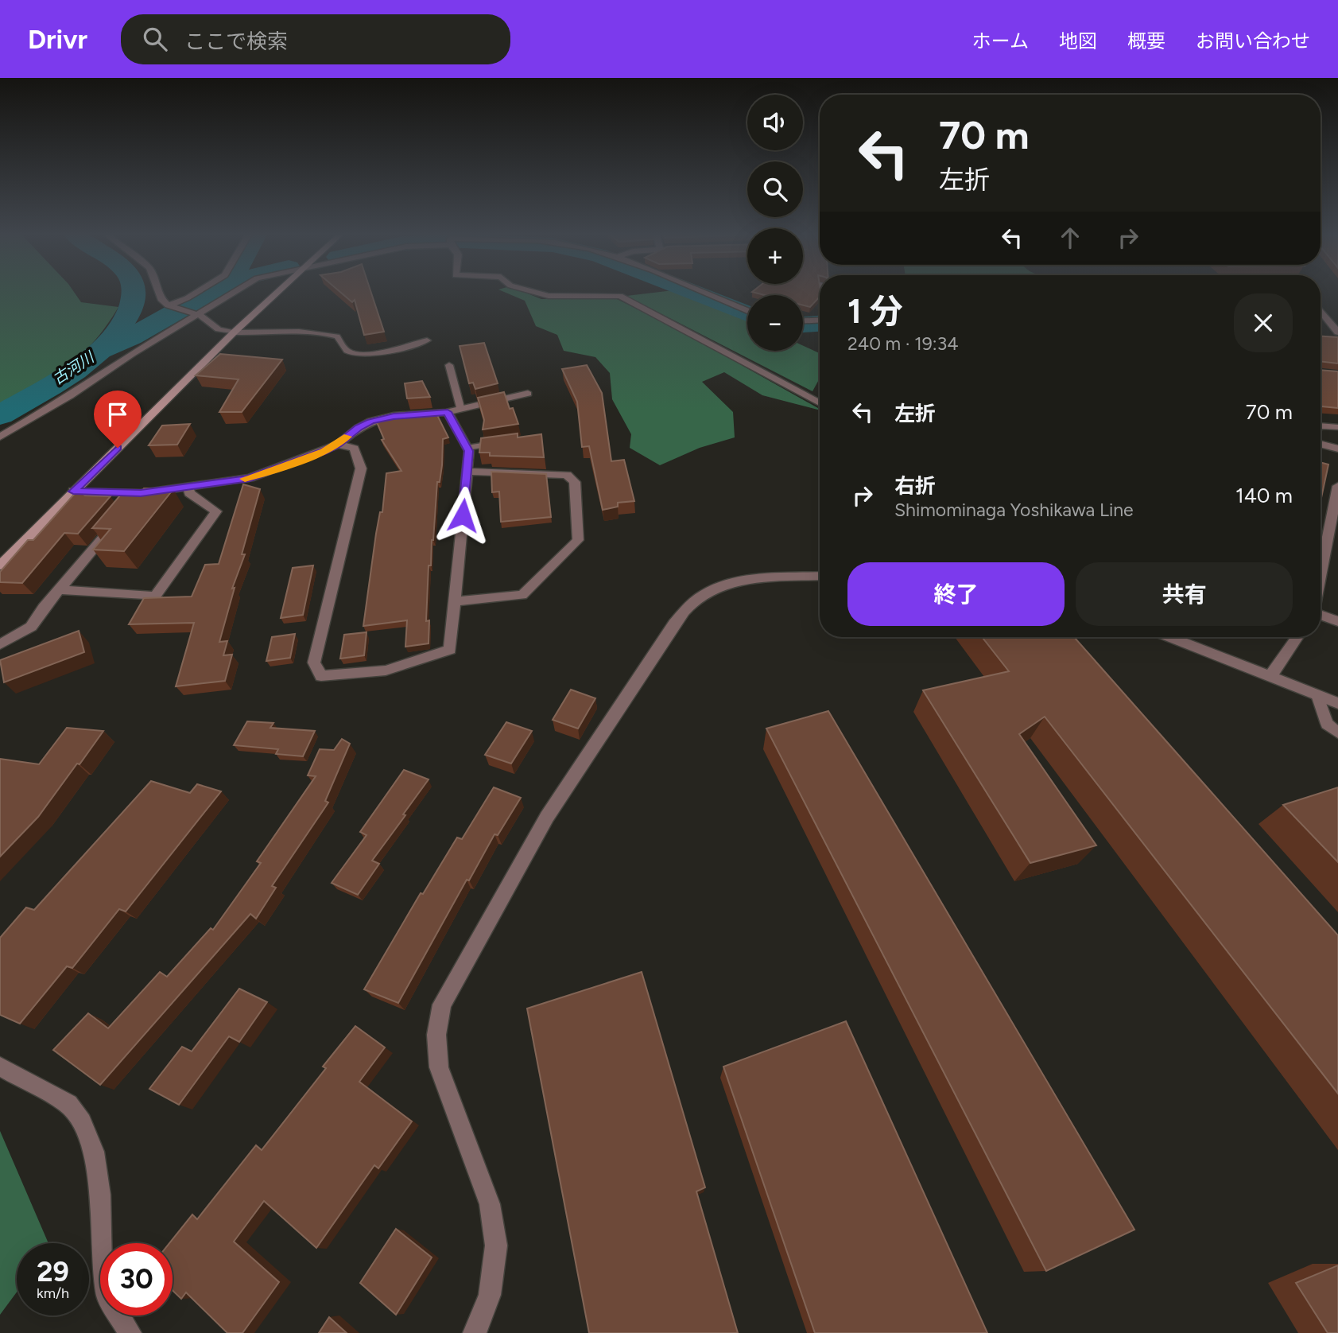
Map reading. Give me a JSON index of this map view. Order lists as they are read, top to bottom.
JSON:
{
  "water": ["古河川"],
  "page": {
    "header": "Drivr",
    "search": "ここで検索",
    "nav": [
      "ホーム",
      "地図",
      "概要",
      "お問い合わせ"
    ],
    "map_buttons": ["+", "−"],
    "turn": ["70 m", "左折"],
    "heading": ["1 分", "240 m · 19:34"],
    "list": [
      {
        "name": "左折",
        "value": "70 m"
      },
      {
        "name": "右折",
        "note": "Shimominaga Yoshikawa Line",
        "value": "140 m"
      }
    ],
    "buttons": ["終了", "共有"],
    "speed": "29 km/h",
    "limit": "30"
  }
}
